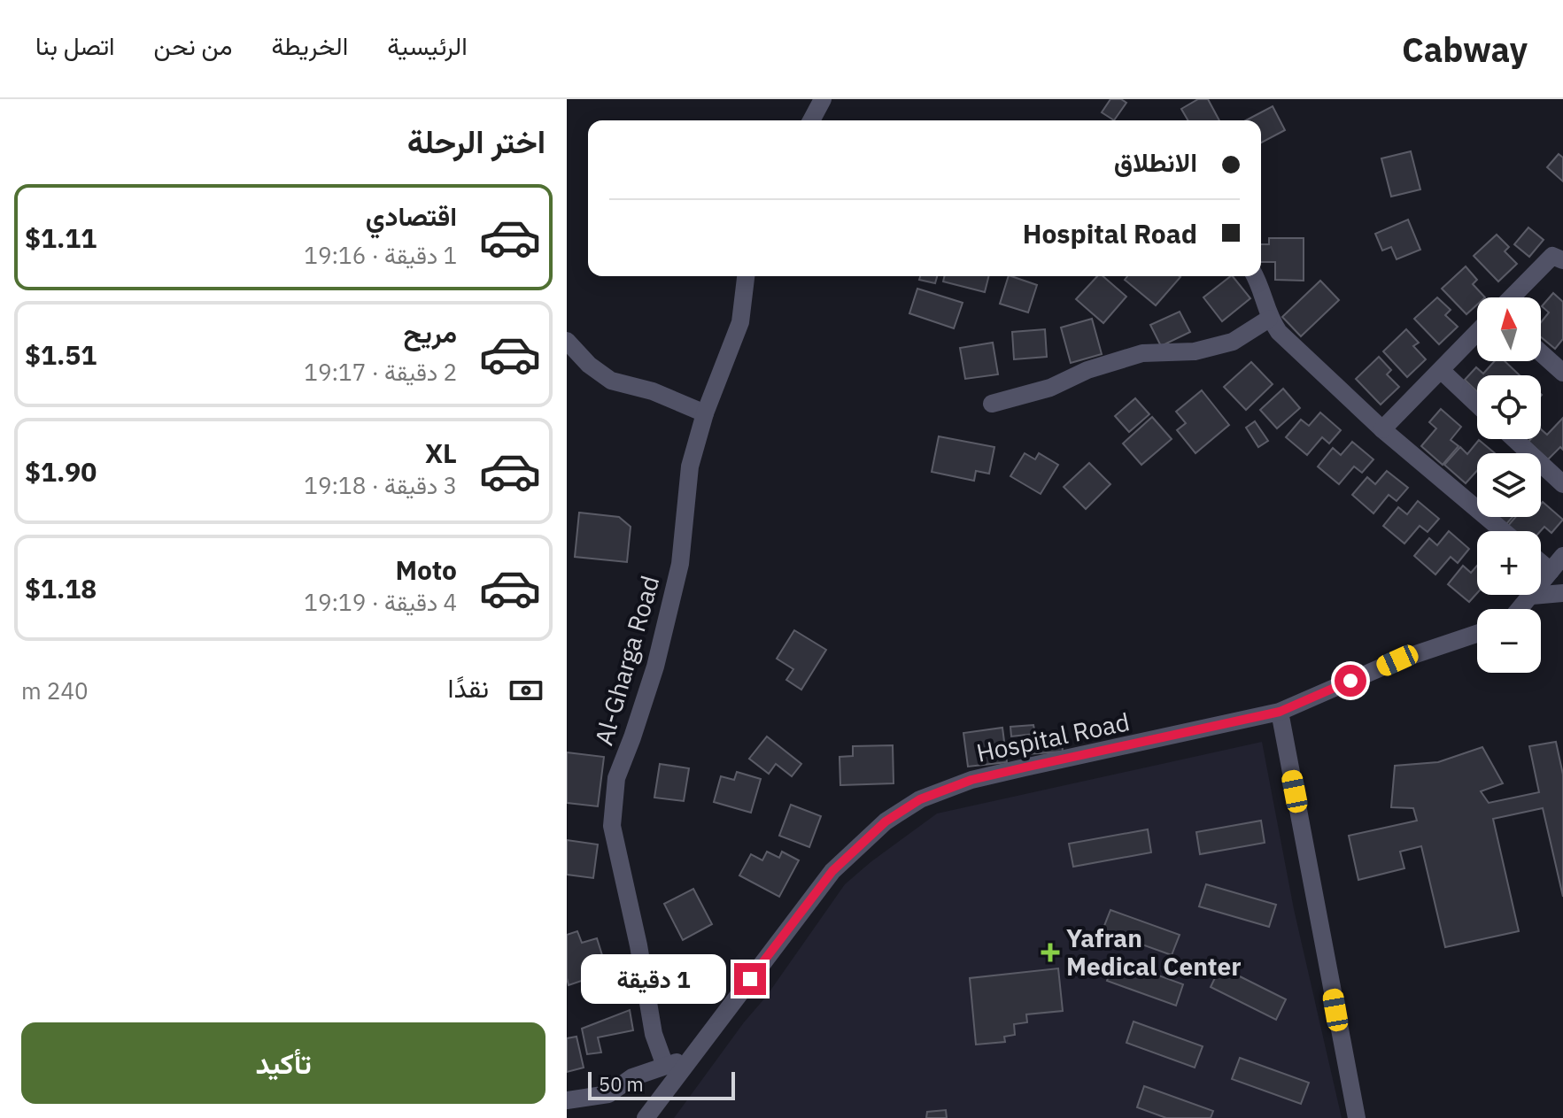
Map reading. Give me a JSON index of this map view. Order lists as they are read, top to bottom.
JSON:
{
  "streets": {
    "street": ["Al-Gharga Road", "Hospital Road"]
  },
  "places": {
    "health": ["Yafran Medical Center"]
  },
  "scale_bar": "50 m",
  "north": "top",
  "page": {
    "header": "Cabway",
    "nav": [
      "الرئيسية",
      "الخريطة",
      "من نحن",
      "اتصل بنا"
    ],
    "heading": "اختر الرحلة",
    "banner": ["الانطلاق", "Hospital Road"],
    "list": [
      {
        "name": "اقتصادي",
        "note": "1 دقيقة · 19:16",
        "value": "$1.11"
      },
      {
        "name": "مريح",
        "note": "2 دقيقة · 19:17",
        "value": "$1.51"
      },
      {
        "name": "XL",
        "note": "3 دقيقة · 19:18",
        "value": "$1.90"
      },
      {
        "name": "Moto",
        "note": "4 دقيقة · 19:19",
        "value": "$1.18"
      }
    ],
    "map_buttons": ["+", "−"],
    "pay": ["نقدًا", "240 m"],
    "bubble": "1 دقيقة",
    "buttons": "تأكيد",
    "scale": "50 m"
  }
}
